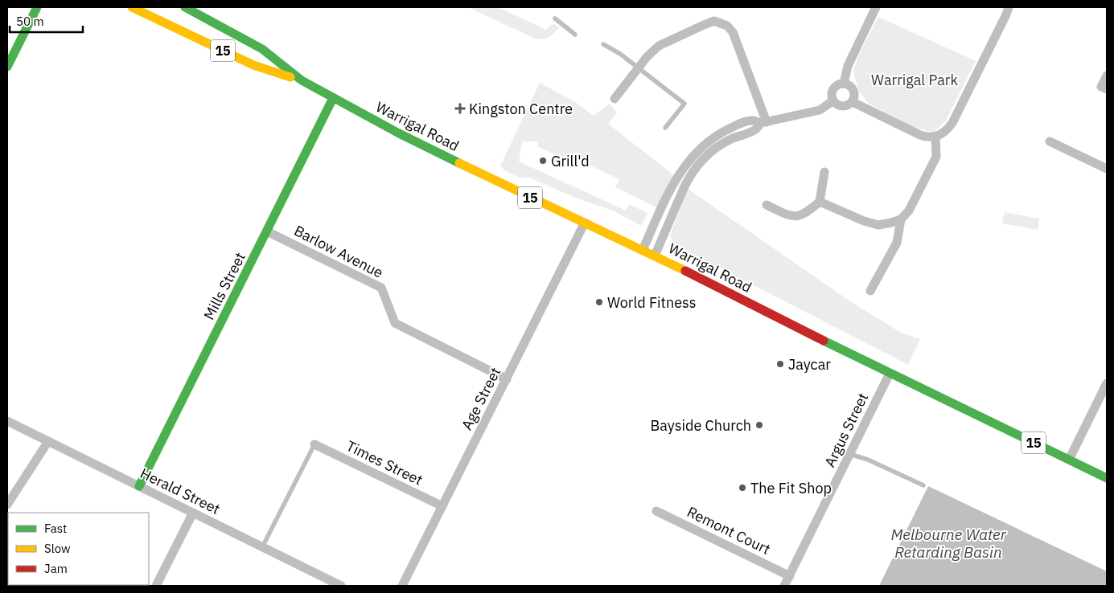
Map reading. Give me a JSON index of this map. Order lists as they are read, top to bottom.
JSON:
{
  "streets": {
    "main road": ["15", "Warrigal Road", "Mills Street"],
    "street": [
      "Barlow Avenue",
      "Age Street",
      "Argus Street",
      "Times Street",
      "Herald Street",
      "Remont Court"
    ]
  },
  "crossings": [
    ["Warrigal Road", "Mills Street"],
    ["Warrigal Road", "Age Street"],
    ["Warrigal Road", "Argus Street"],
    ["Barlow Avenue", "Mills Street"],
    ["Barlow Avenue", "Age Street"],
    ["Mills Street", "Herald Street"],
    ["Age Street", "Times Street"],
    ["Argus Street", "Remont Court"]
  ],
  "water": ["Melbourne Water Retarding Basin"],
  "parks": ["Warrigal Park"],
  "places": {
    "health": ["Kingston Centre"],
    "other": [
      "Grill'd",
      "World Fitness",
      "Jaycar",
      "Bayside Church",
      "The Fit Shop"
    ]
  },
  "legend": ["Fast", "Slow", "Jam"],
  "scale_bar": "50 m"
}
